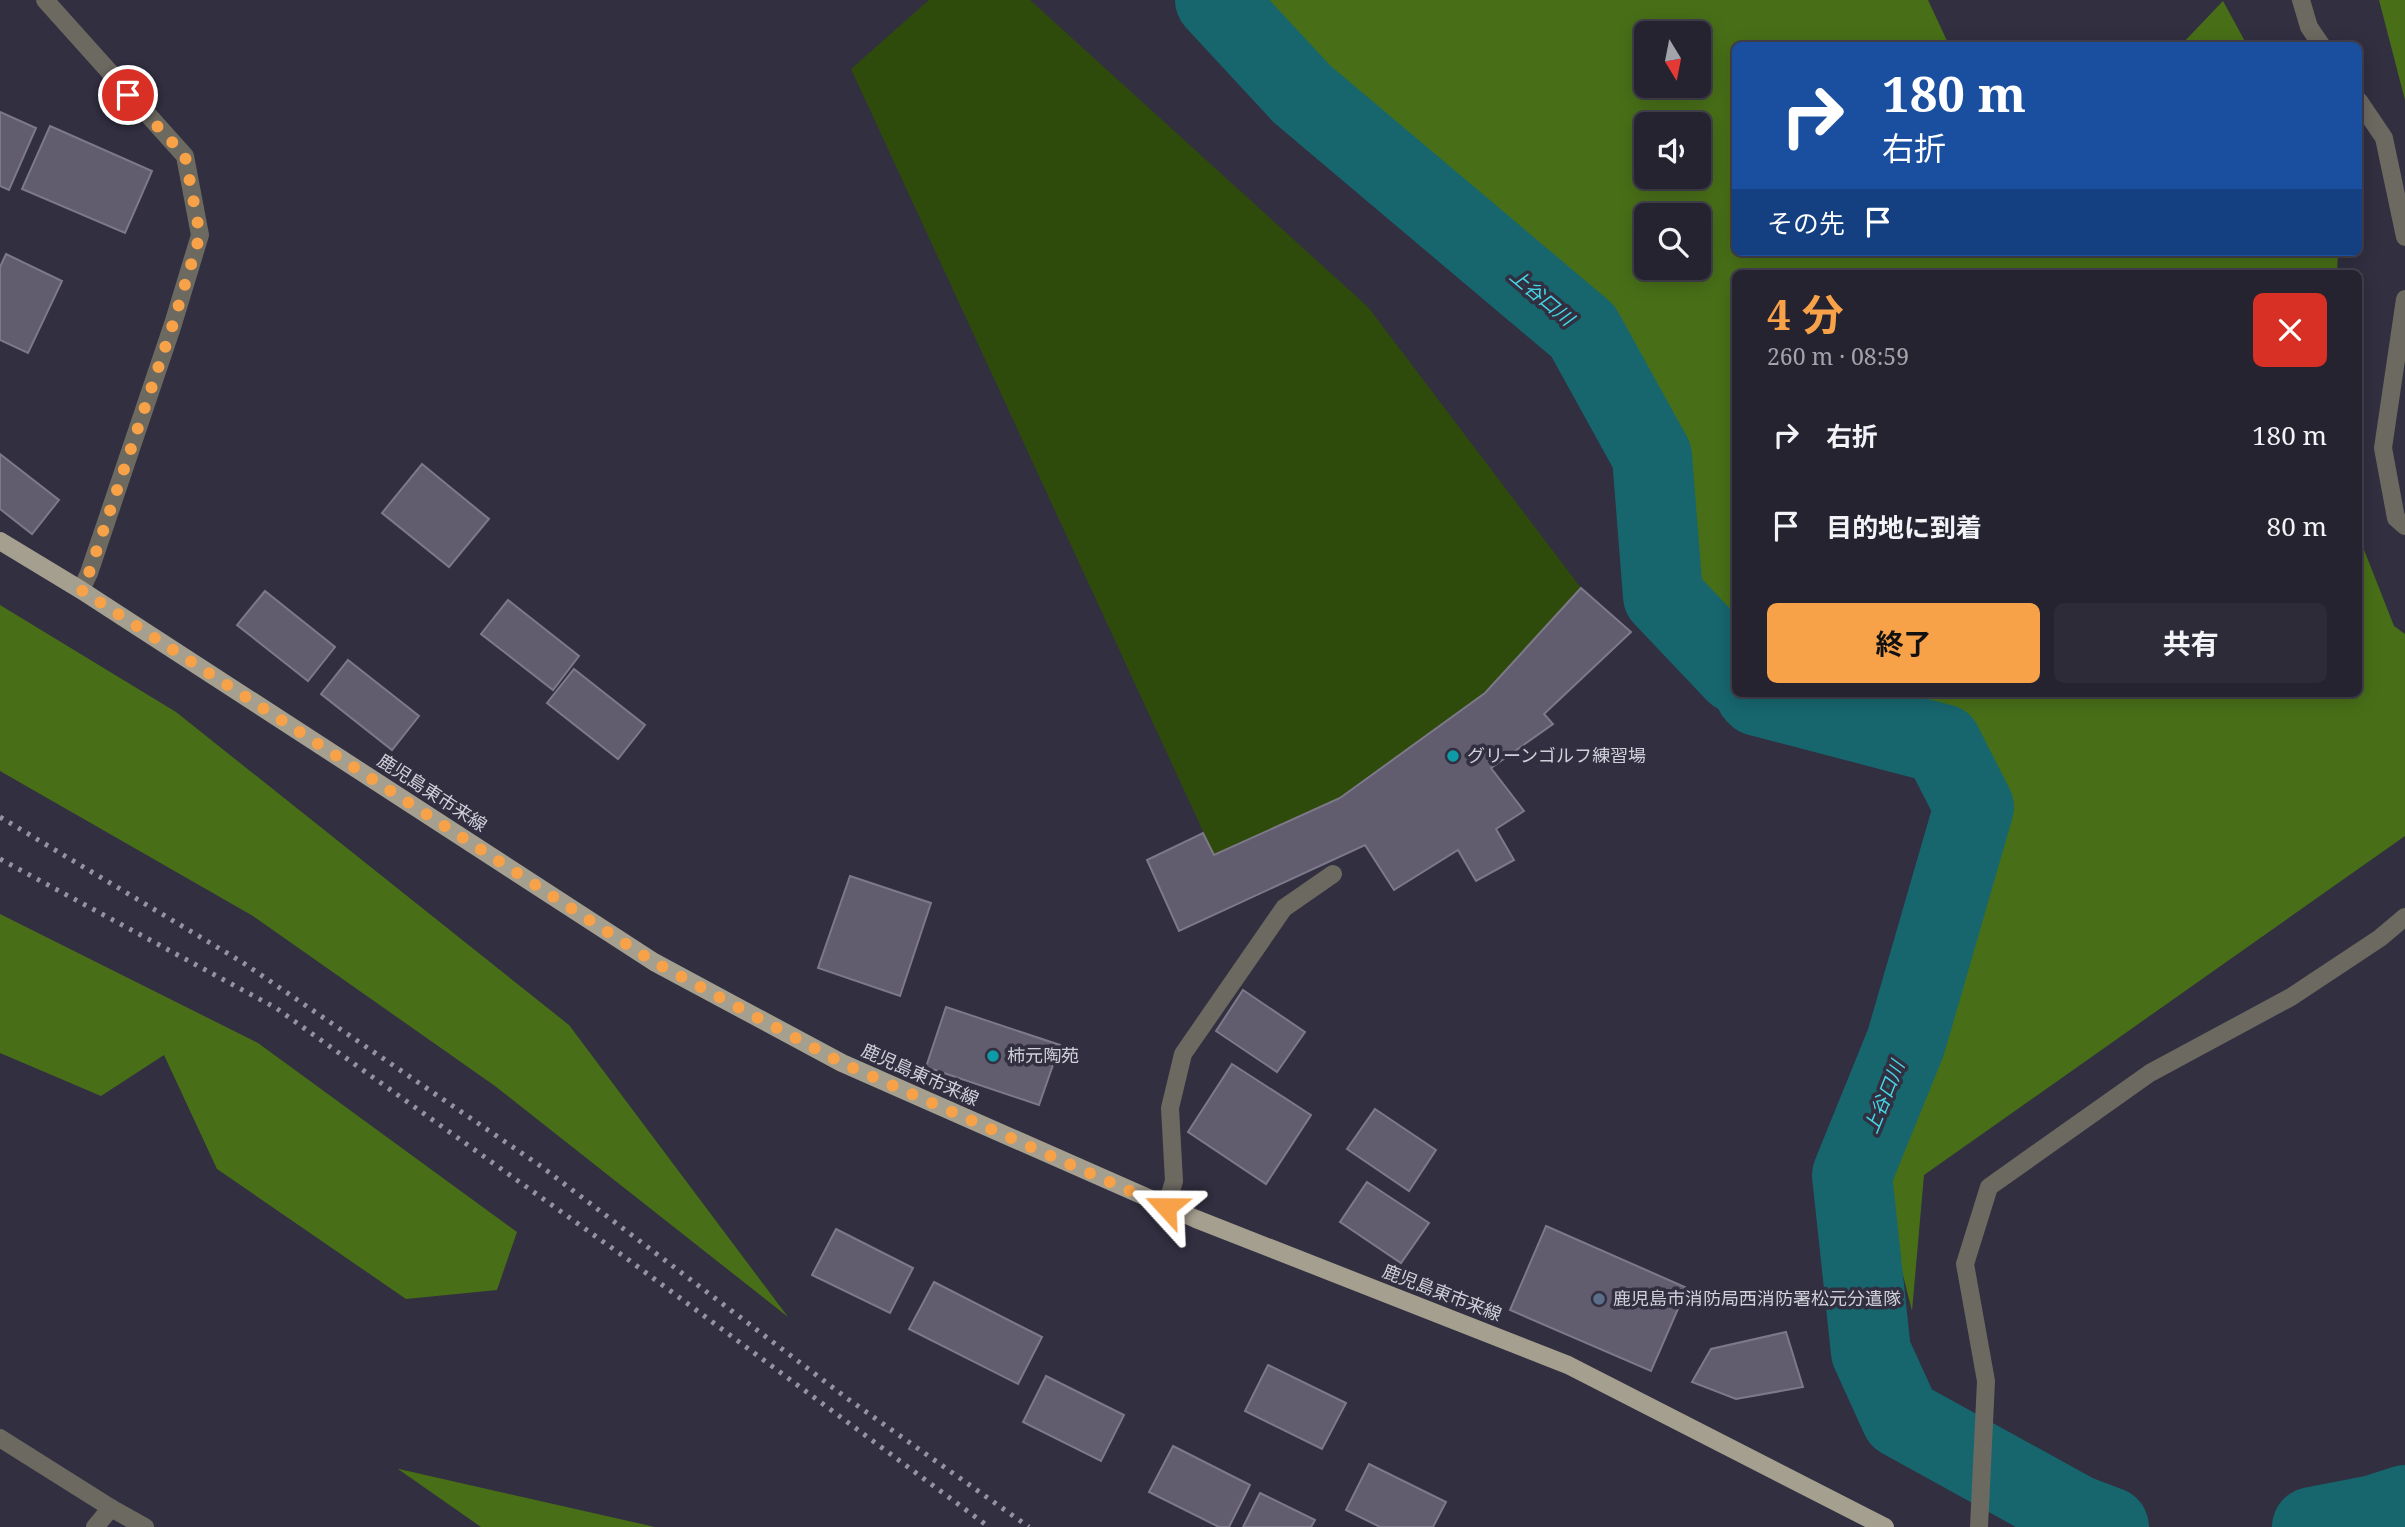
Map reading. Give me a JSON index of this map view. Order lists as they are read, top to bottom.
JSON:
{
  "streets": {
    "main road": ["鹿児島東市来線"]
  },
  "water": ["上谷口川"],
  "places": ["グリーンゴルフ練習場", "柿元陶苑", "鹿児島市消防局西消防署松元分遣隊"],
  "north": "bottom",
  "page": {
    "turn": ["180 m", "右折"],
    "then": "その先",
    "heading": ["4 分", "260 m · 08:59"],
    "list": [
      {
        "name": "右折",
        "value": "180 m"
      },
      {
        "name": "目的地に到着",
        "value": "80 m"
      }
    ],
    "buttons": ["終了", "共有"]
  }
}
